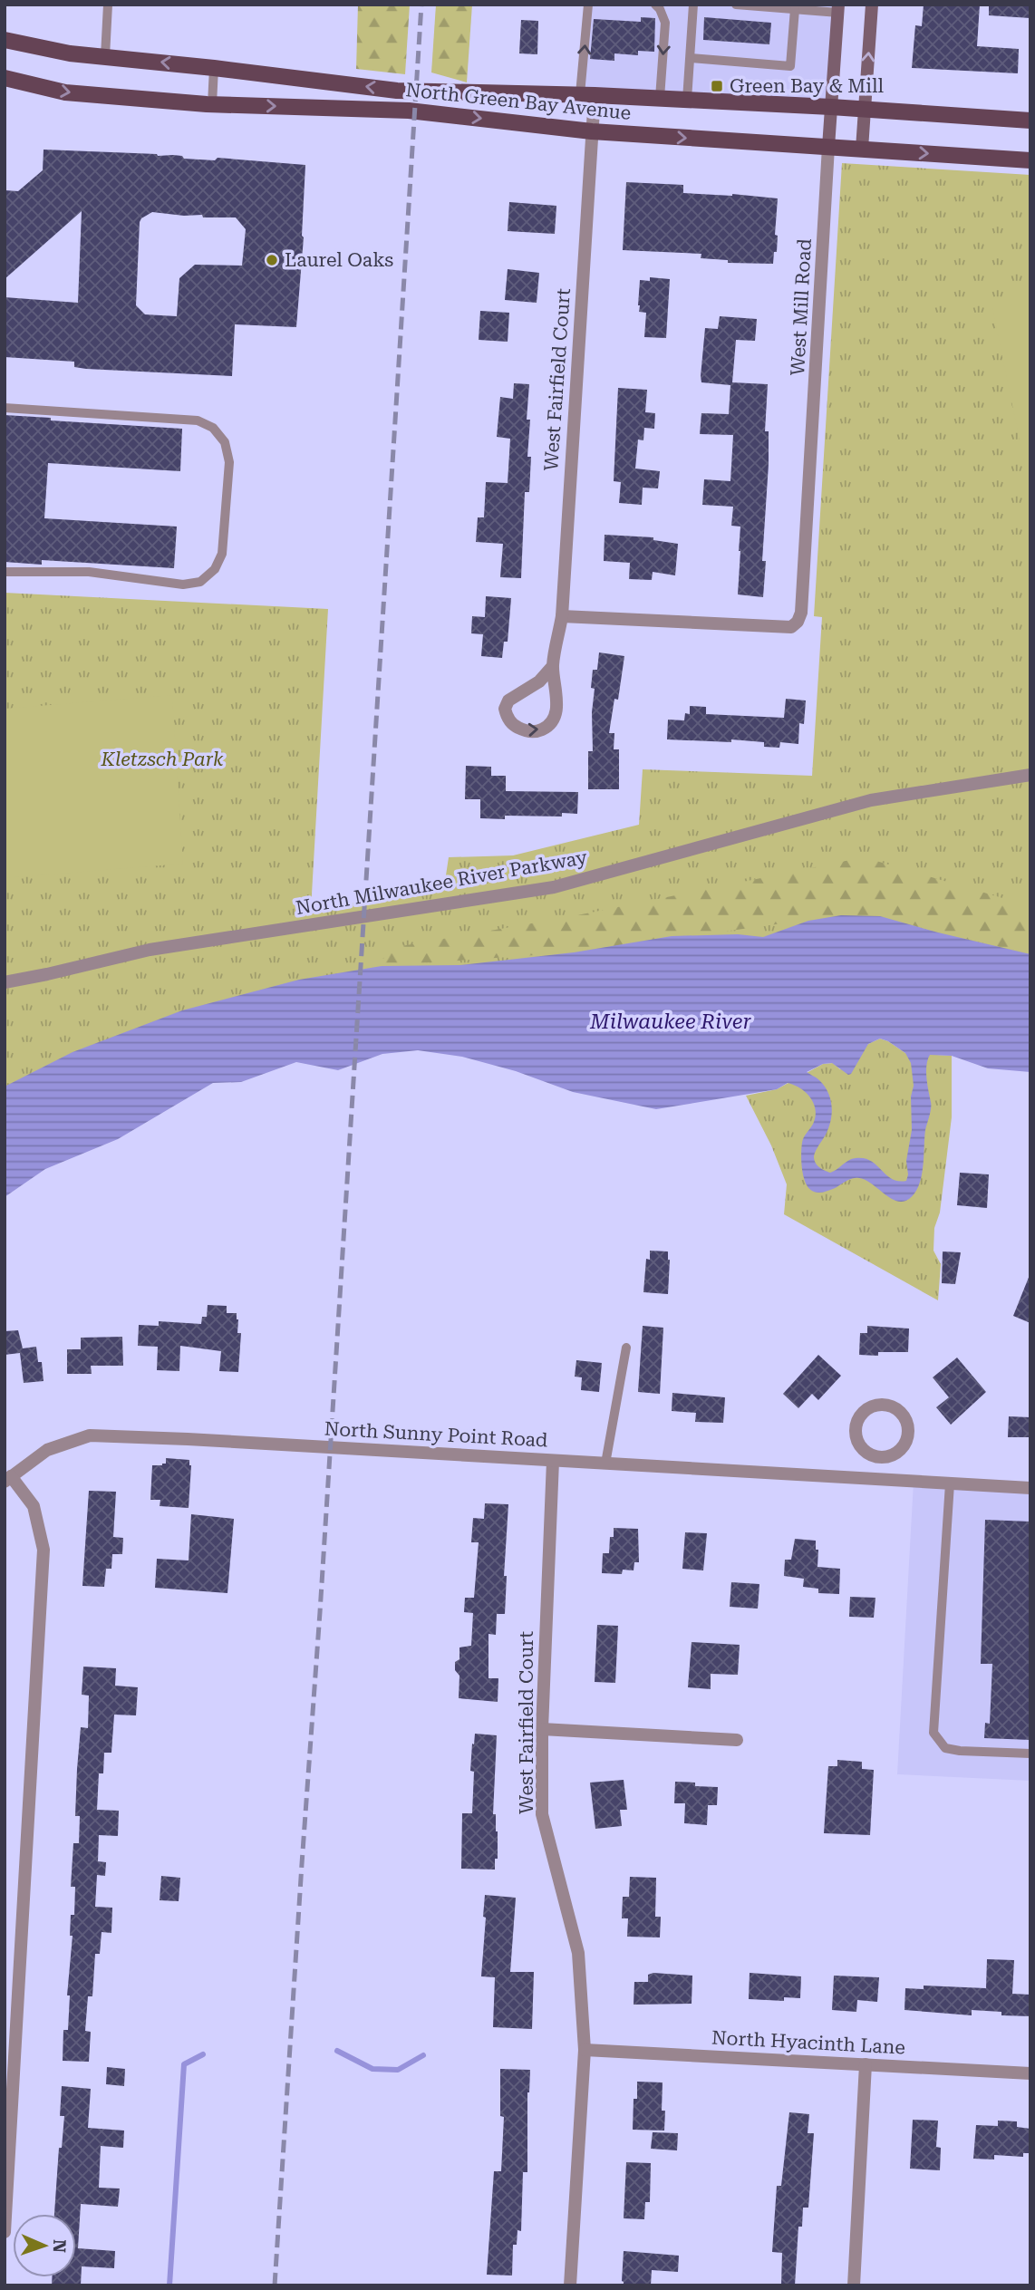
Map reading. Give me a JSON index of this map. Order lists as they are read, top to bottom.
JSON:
{
  "streets": {
    "main road": ["North Green Bay Avenue", "West Mill Road"],
    "street": [
      "West Fairfield Court",
      "North Milwaukee River Parkway",
      "North Sunny Point Road",
      "North Hyacinth Lane"
    ]
  },
  "crossings": [
    ["North Green Bay Avenue", "West Mill Road"],
    ["North Green Bay Avenue", "West Fairfield Court"],
    ["West Mill Road", "West Fairfield Court"],
    ["West Fairfield Court", "North Sunny Point Road"],
    ["West Fairfield Court", "North Hyacinth Lane"]
  ],
  "water": ["Milwaukee River"],
  "parks": ["Kletzsch Park"],
  "places": {
    "transit": ["Green Bay & Mill"],
    "other": ["Laurel Oaks"]
  },
  "north": "right"
}
